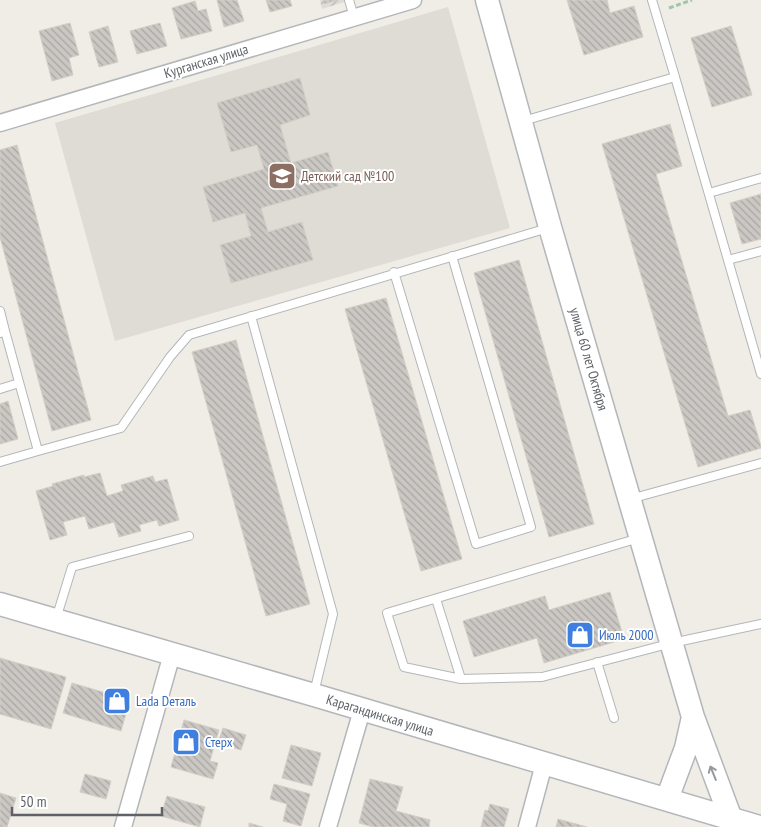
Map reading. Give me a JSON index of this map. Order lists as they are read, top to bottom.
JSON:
{
  "streets": {
    "main road": ["улица 60 лет Октября", "Карагандинская улица"],
    "street": ["Курганская улица"]
  },
  "crossings": [
    ["улица 60 лет Октября", "Карагандинская улица"]
  ],
  "places": {
    "school or university": ["Детский сад №100"],
    "shop": ["Июль 2000", "Lada Dеталь", "Стерх"]
  },
  "scale_bar": "50 m"
}
